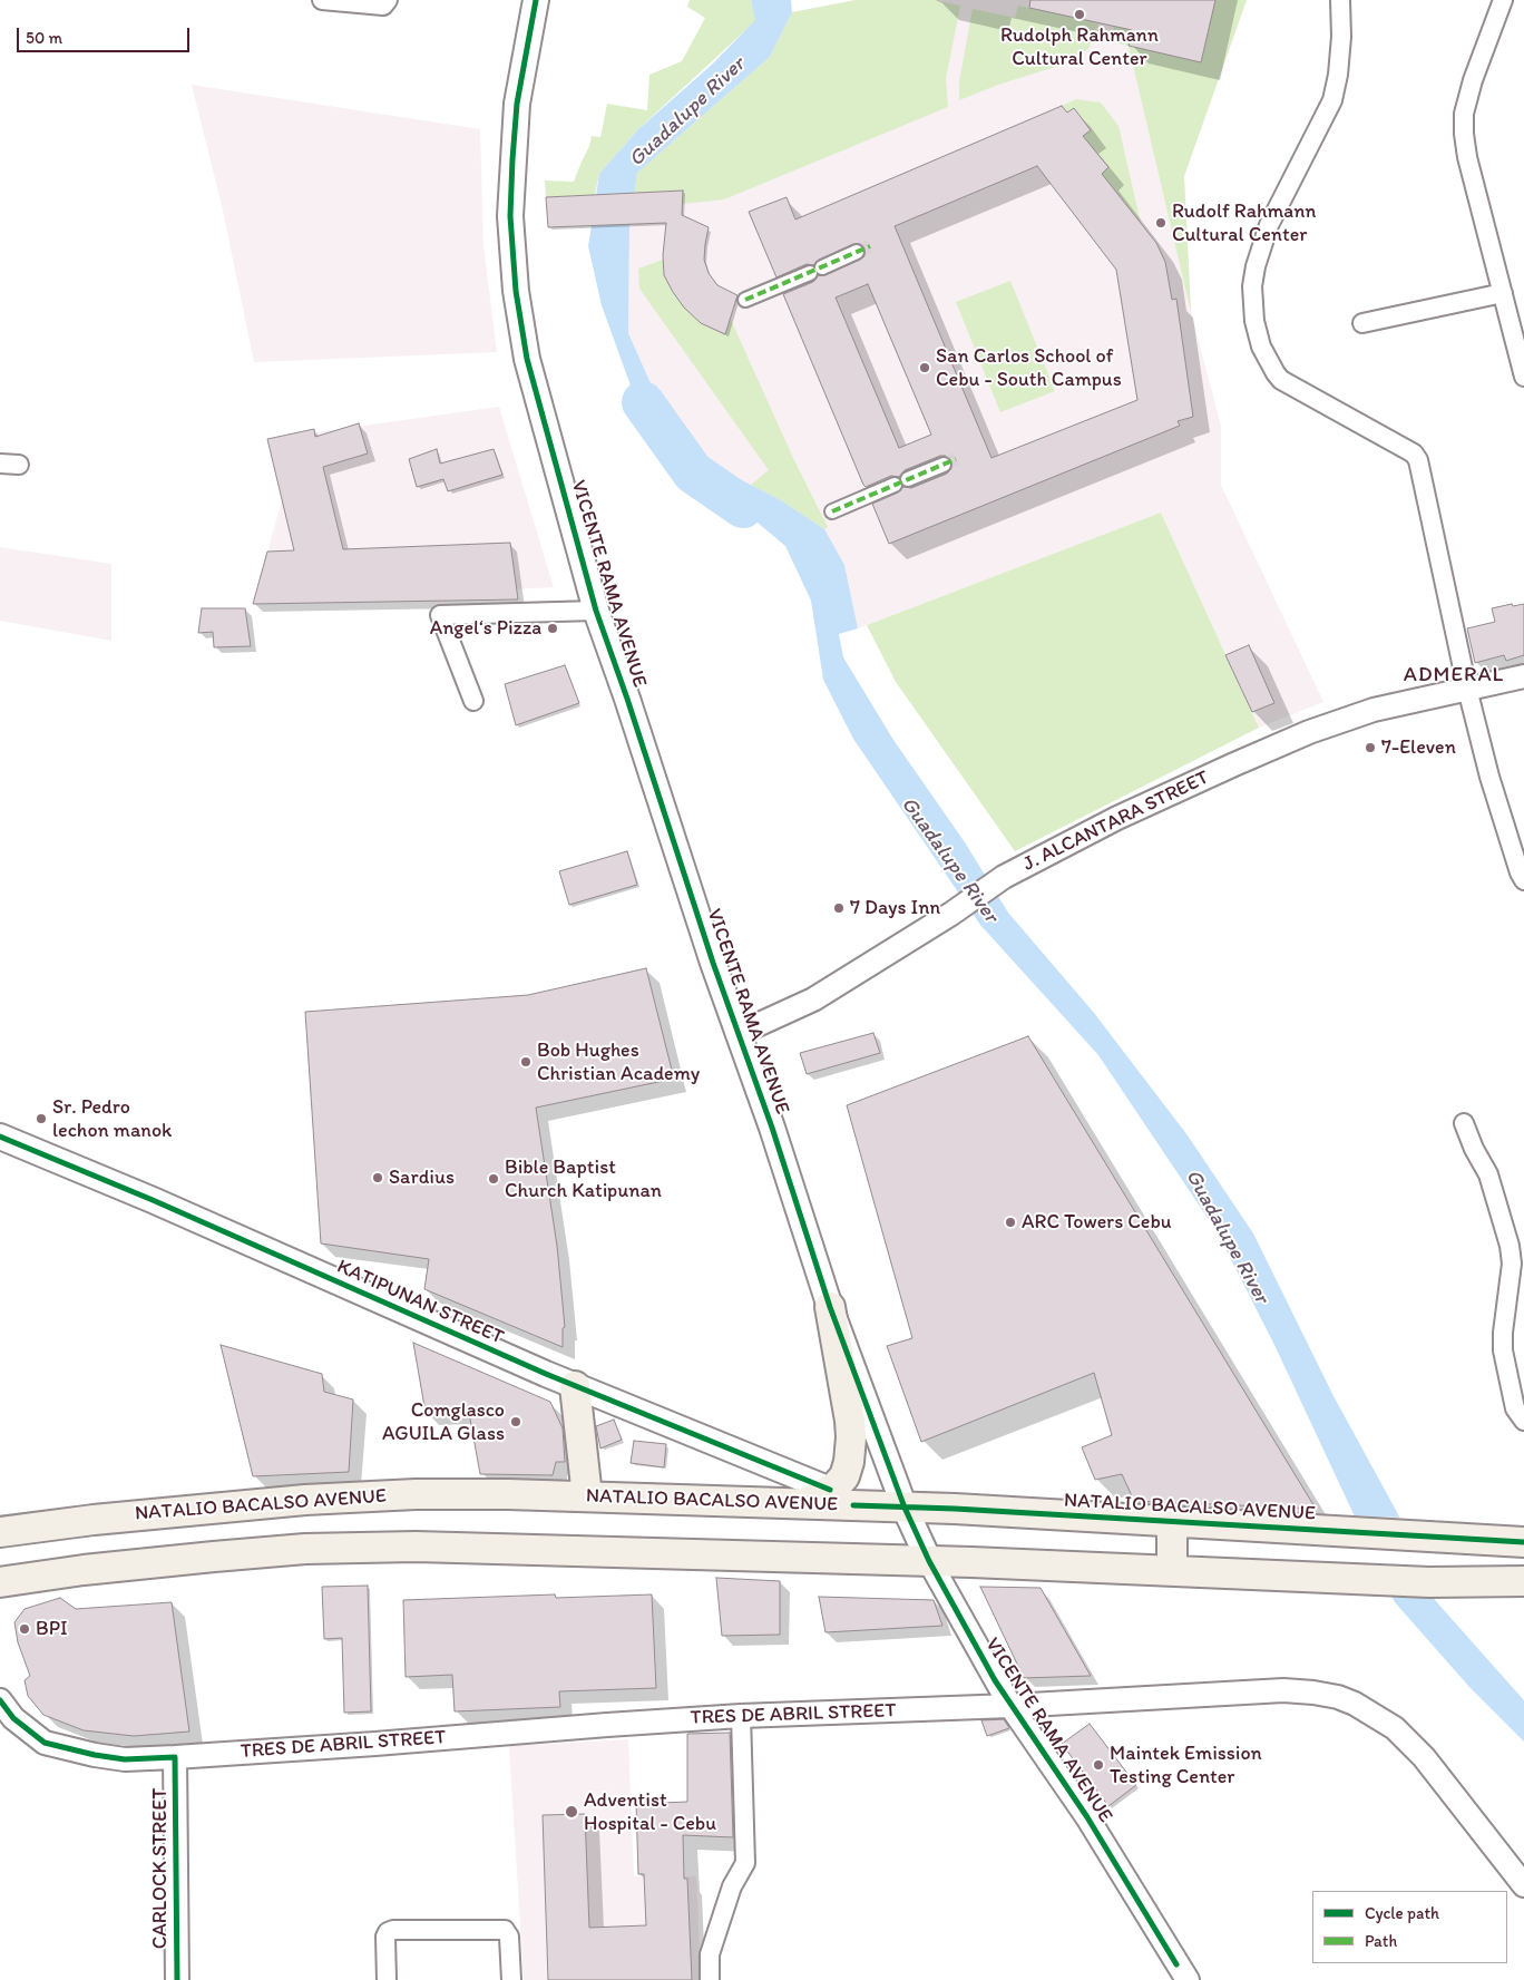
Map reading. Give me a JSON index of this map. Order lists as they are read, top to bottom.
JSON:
{
  "streets": {
    "main road": ["VICENTE RAMA AVENUE", "KATIPUNAN STREET", "NATALIO BACALSO AVENUE"],
    "street": ["J. ALCANTARA STREET", "TRES DE ABRIL STREET", "CARLOCK STREET"]
  },
  "crossings": [
    ["VICENTE RAMA AVENUE", "J. ALCANTARA STREET"],
    ["VICENTE RAMA AVENUE", "NATALIO BACALSO AVENUE"],
    ["VICENTE RAMA AVENUE", "TRES DE ABRIL STREET"],
    ["TRES DE ABRIL STREET", "CARLOCK STREET"]
  ],
  "districts": ["ADMERAL"],
  "water": ["Guadalupe River"],
  "places": [
    "Rudolph Rahmann Cultural Center",
    "Rudolf Rahmann Cultural Center",
    "San Carlos School of Cebu - South Campus",
    "Angel‘s Pizza",
    "7-Eleven",
    "7 Days Inn",
    "Bob Hughes Christian Academy",
    "Sr. Pedro lechon manok",
    "Sardius",
    "Bible Baptist Church Katipunan",
    "ARC Towers Cebu",
    "Comglasco AGUILA Glass",
    "BPI",
    "Maintek Emission Testing Center",
    "Adventist Hospital - Cebu"
  ],
  "legend": ["Cycle path", "Path"],
  "scale_bar": "50 m"
}
